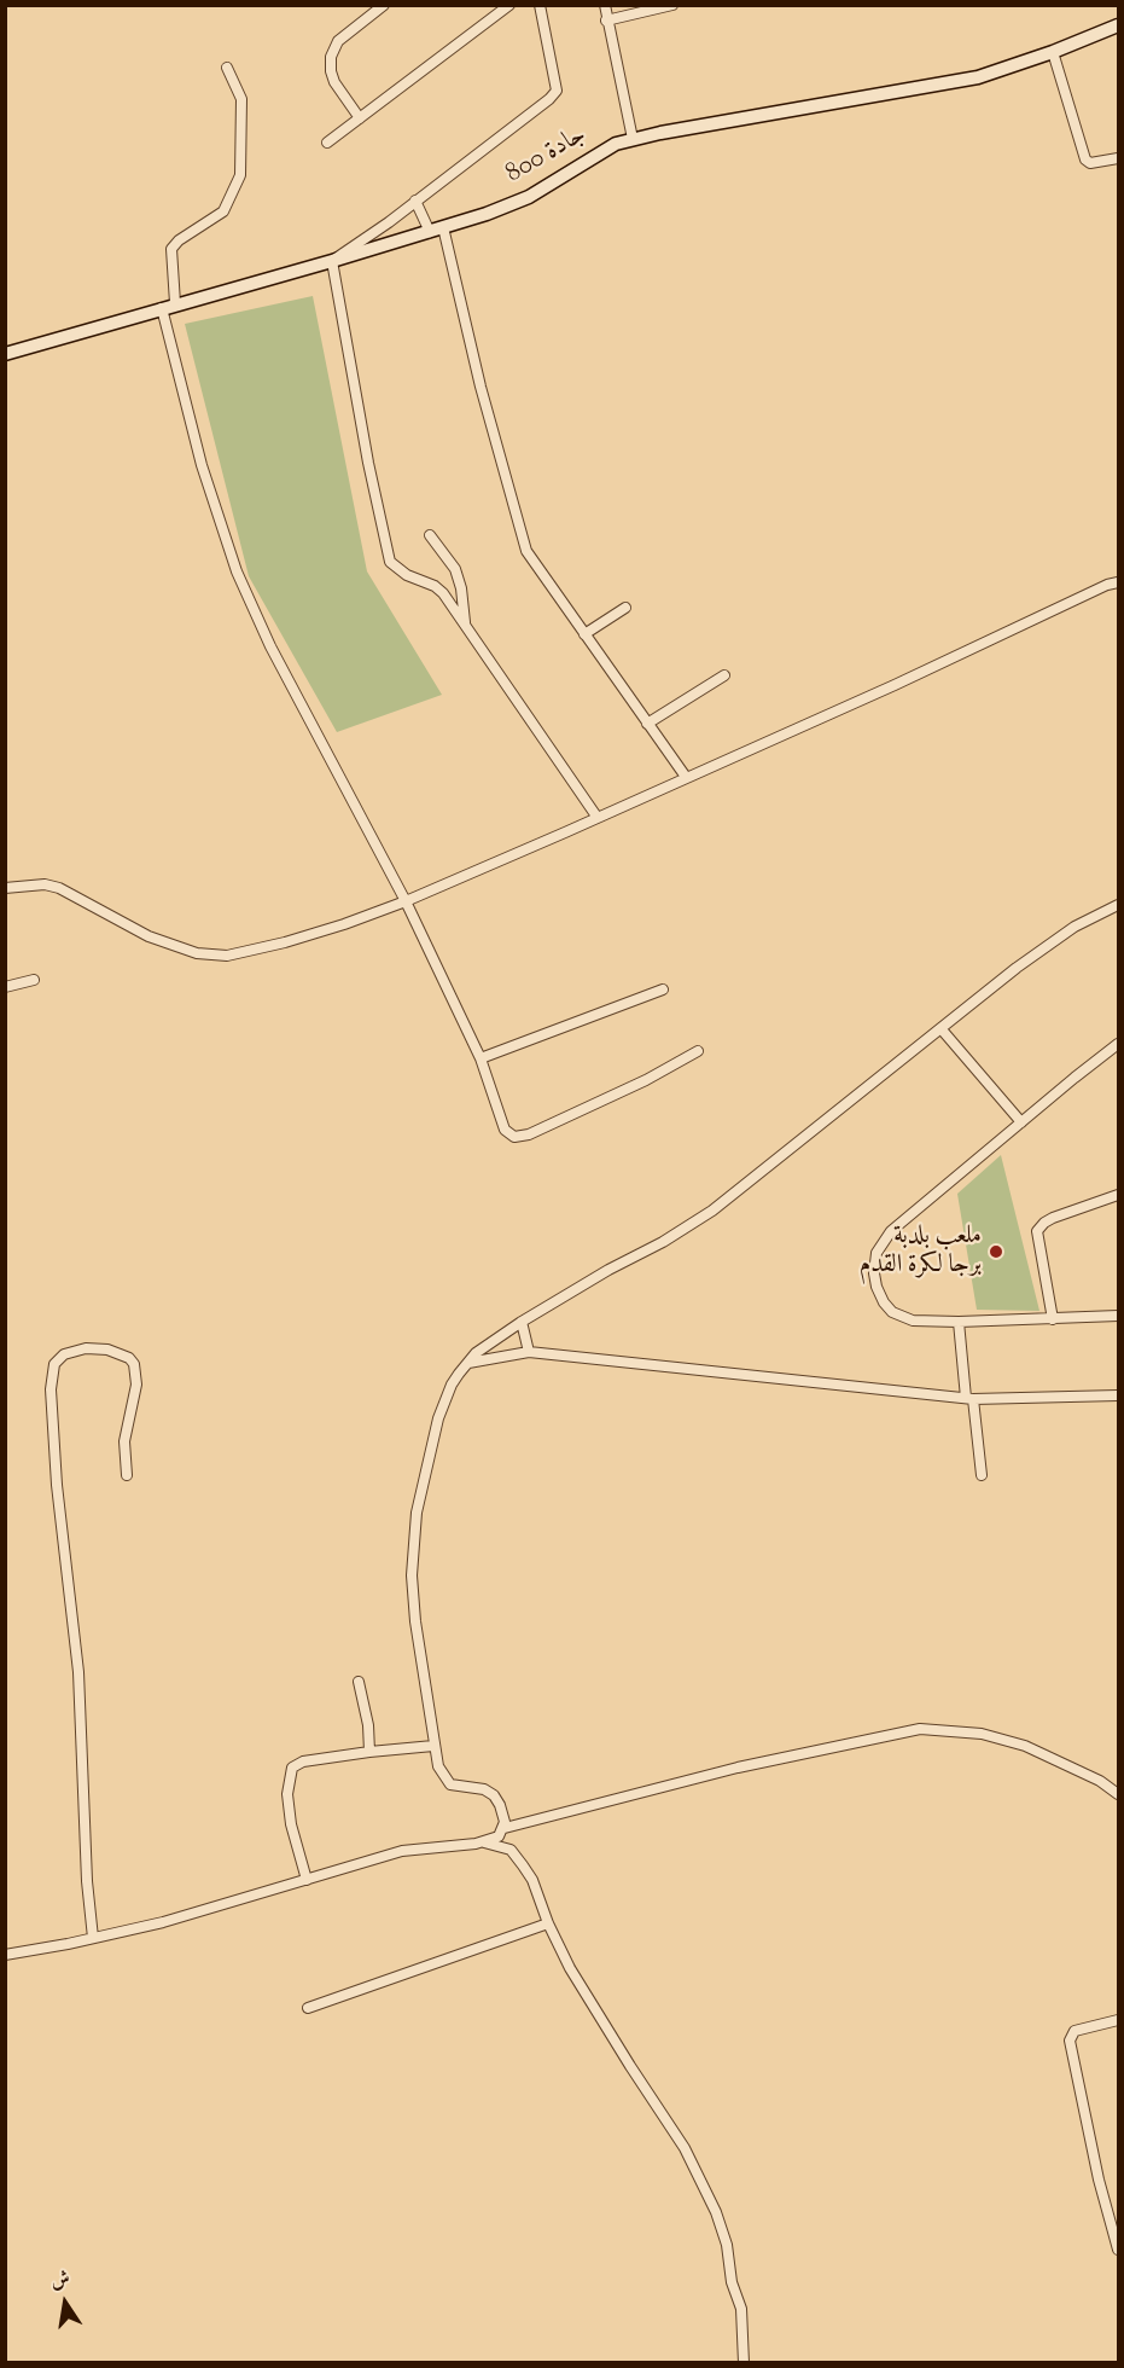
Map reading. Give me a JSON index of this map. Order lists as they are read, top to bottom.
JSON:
{
  "streets": {
    "main road": ["جادة 800"]
  },
  "places": ["ملعب بلدبة برجا لكرة القدم"],
  "north": "top"
}
